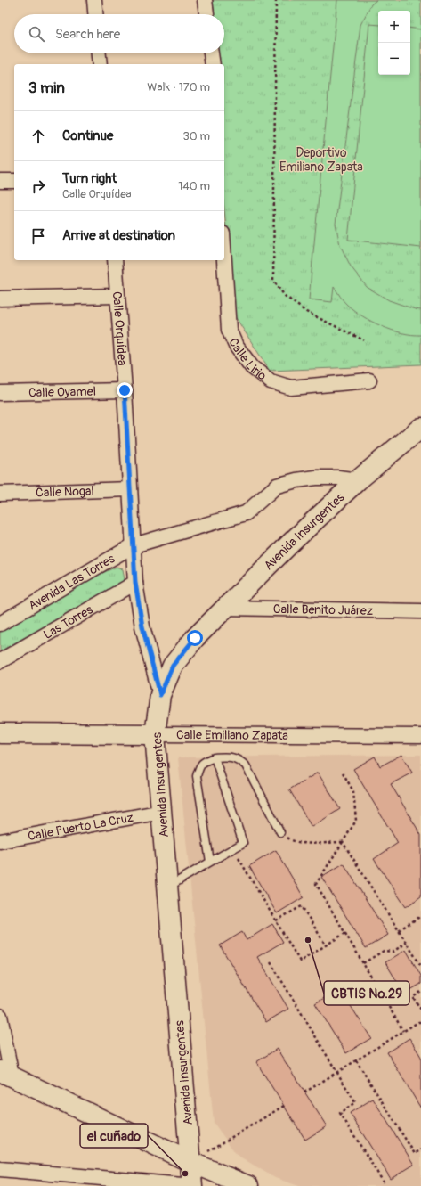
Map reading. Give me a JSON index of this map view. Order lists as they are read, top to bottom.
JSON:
{
  "streets": {
    "main road": ["Avenida Insurgentes", "Calle Emiliano Zapata"],
    "street": [
      "Calle Orquídea",
      "Calle Lirio",
      "Calle Oyamel",
      "Calle Nogal",
      "Avenida Las Torres",
      "Calle Benito Juárez",
      "Las Torres",
      "Calle Puerto La Cruz"
    ]
  },
  "crossings": [
    ["Calle Orquídea", "Calle Oyamel"],
    ["Calle Orquídea", "Calle Nogal"],
    ["Calle Orquídea", "Avenida Insurgentes"],
    ["Calle Orquídea", "Avenida Las Torres"],
    ["Calle Orquídea", "Las Torres"],
    ["Avenida Insurgentes", "Avenida Las Torres"],
    ["Avenida Insurgentes", "Calle Benito Juárez"],
    ["Avenida Insurgentes", "Calle Emiliano Zapata"],
    ["Avenida Insurgentes", "Calle Puerto La Cruz"]
  ],
  "parks": ["Deportivo Emiliano Zapata"],
  "places": ["CBTIS No.29", "el cuñado"],
  "page": {
    "map_buttons": ["+", "−"],
    "search": "Search here",
    "heading": ["3 min", "Walk · 170 m"],
    "list": [
      ["Continue", "30 m"],
      ["Turn right", "Calle Orquídea", "140 m"],
      "Arrive at destination"
    ]
  }
}
